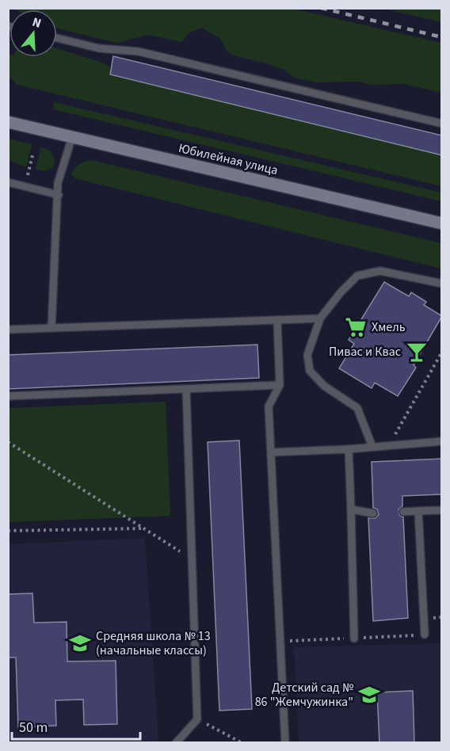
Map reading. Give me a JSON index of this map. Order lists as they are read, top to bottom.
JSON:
{
  "streets": {
    "main road": ["Юбилейная улица"]
  },
  "places": {
    "supermarket": ["Хмель"],
    "bar": ["Пивас и Квас"],
    "school or university": ["Средняя школа № 13 (начальные классы)", "Детский сад № 86 \"Жемчужинка\""]
  },
  "scale_bar": "50 m",
  "north": "top"
}
